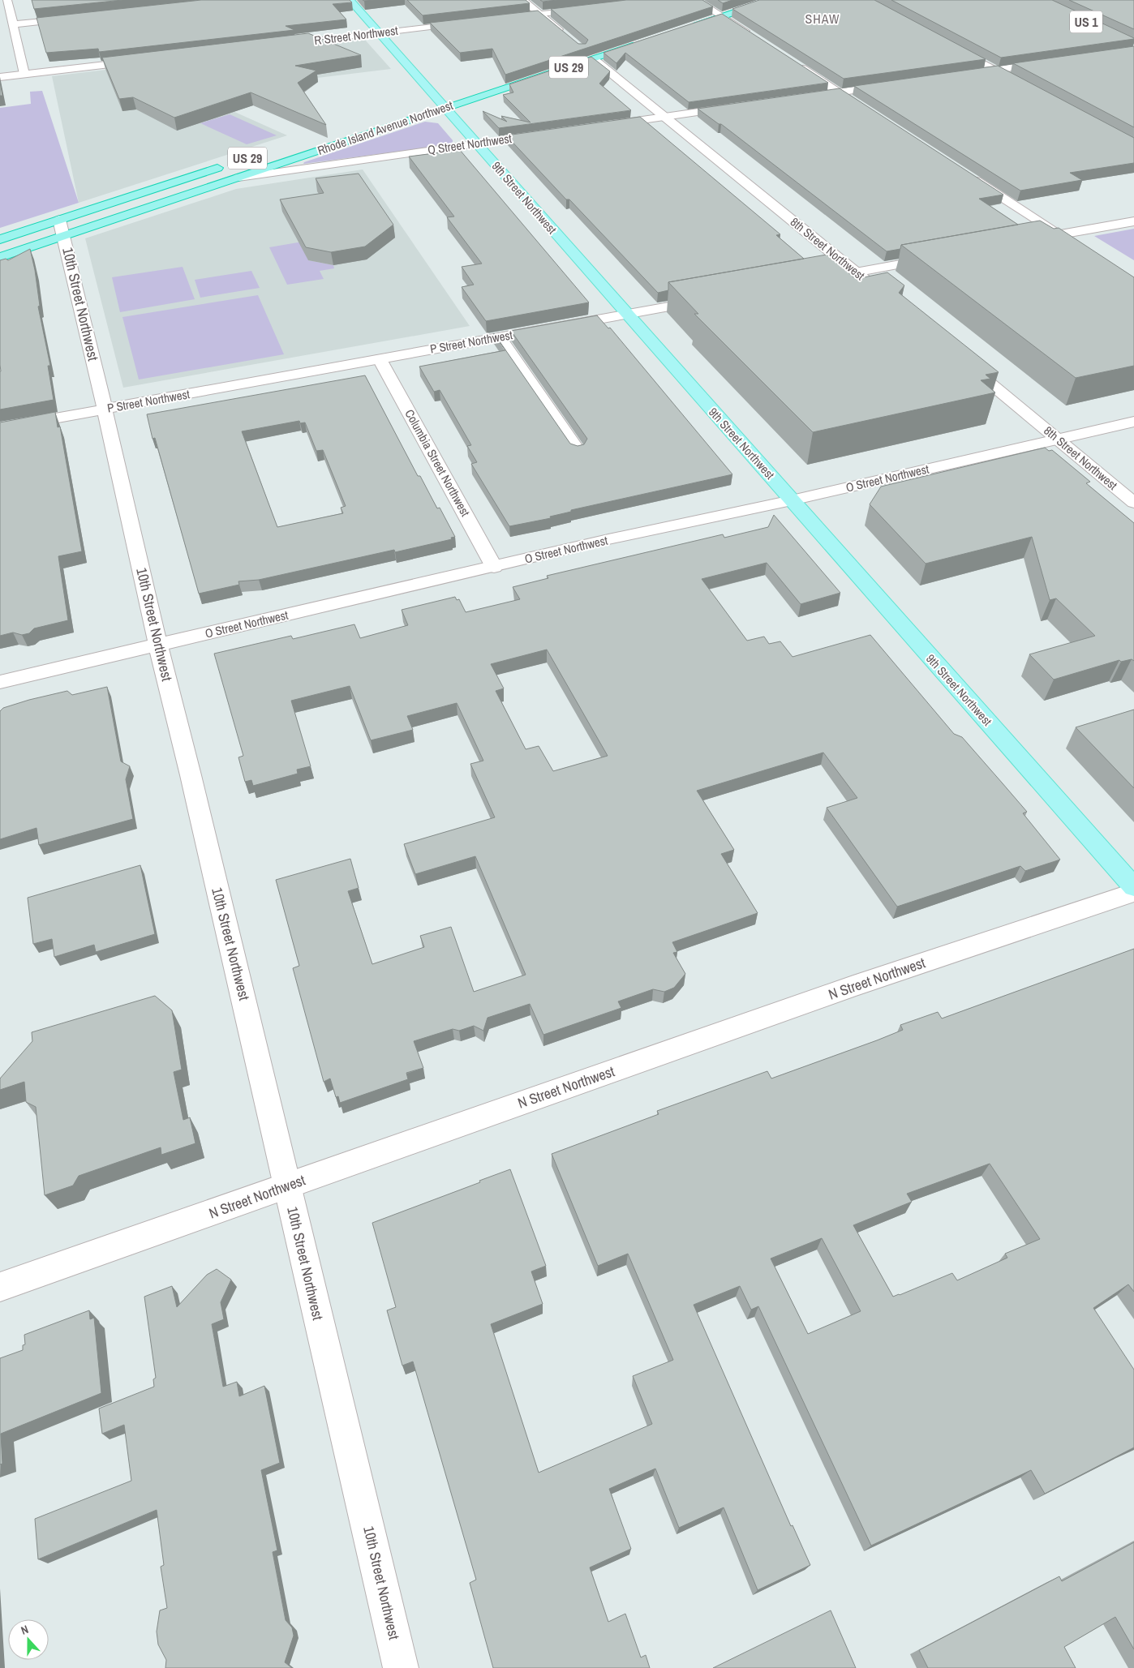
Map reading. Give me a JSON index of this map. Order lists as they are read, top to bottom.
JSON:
{
  "streets": {
    "highway": ["US 29", "Rhode Island Avenue Northwest"],
    "main road": ["9th Street Northwest"],
    "street": [
      "R Street Northwest",
      "Q Street Northwest",
      "8th Street Northwest",
      "10th Street Northwest",
      "P Street Northwest",
      "Columbia Street Northwest",
      "O Street Northwest",
      "N Street Northwest"
    ]
  },
  "crossings": [
    ["R Street Northwest", "9th Street Northwest"],
    ["Rhode Island Avenue Northwest", "Q Street Northwest"],
    ["Rhode Island Avenue Northwest", "9th Street Northwest"],
    ["Rhode Island Avenue Northwest", "8th Street Northwest"],
    ["Rhode Island Avenue Northwest", "10th Street Northwest"],
    ["Q Street Northwest", "9th Street Northwest"],
    ["9th Street Northwest", "P Street Northwest"],
    ["9th Street Northwest", "O Street Northwest"],
    ["8th Street Northwest", "O Street Northwest"],
    ["10th Street Northwest", "P Street Northwest"],
    ["10th Street Northwest", "O Street Northwest"],
    ["10th Street Northwest", "N Street Northwest"],
    ["P Street Northwest", "Columbia Street Northwest"],
    ["Columbia Street Northwest", "O Street Northwest"]
  ],
  "districts": ["SHAW"],
  "north": "top"
}
